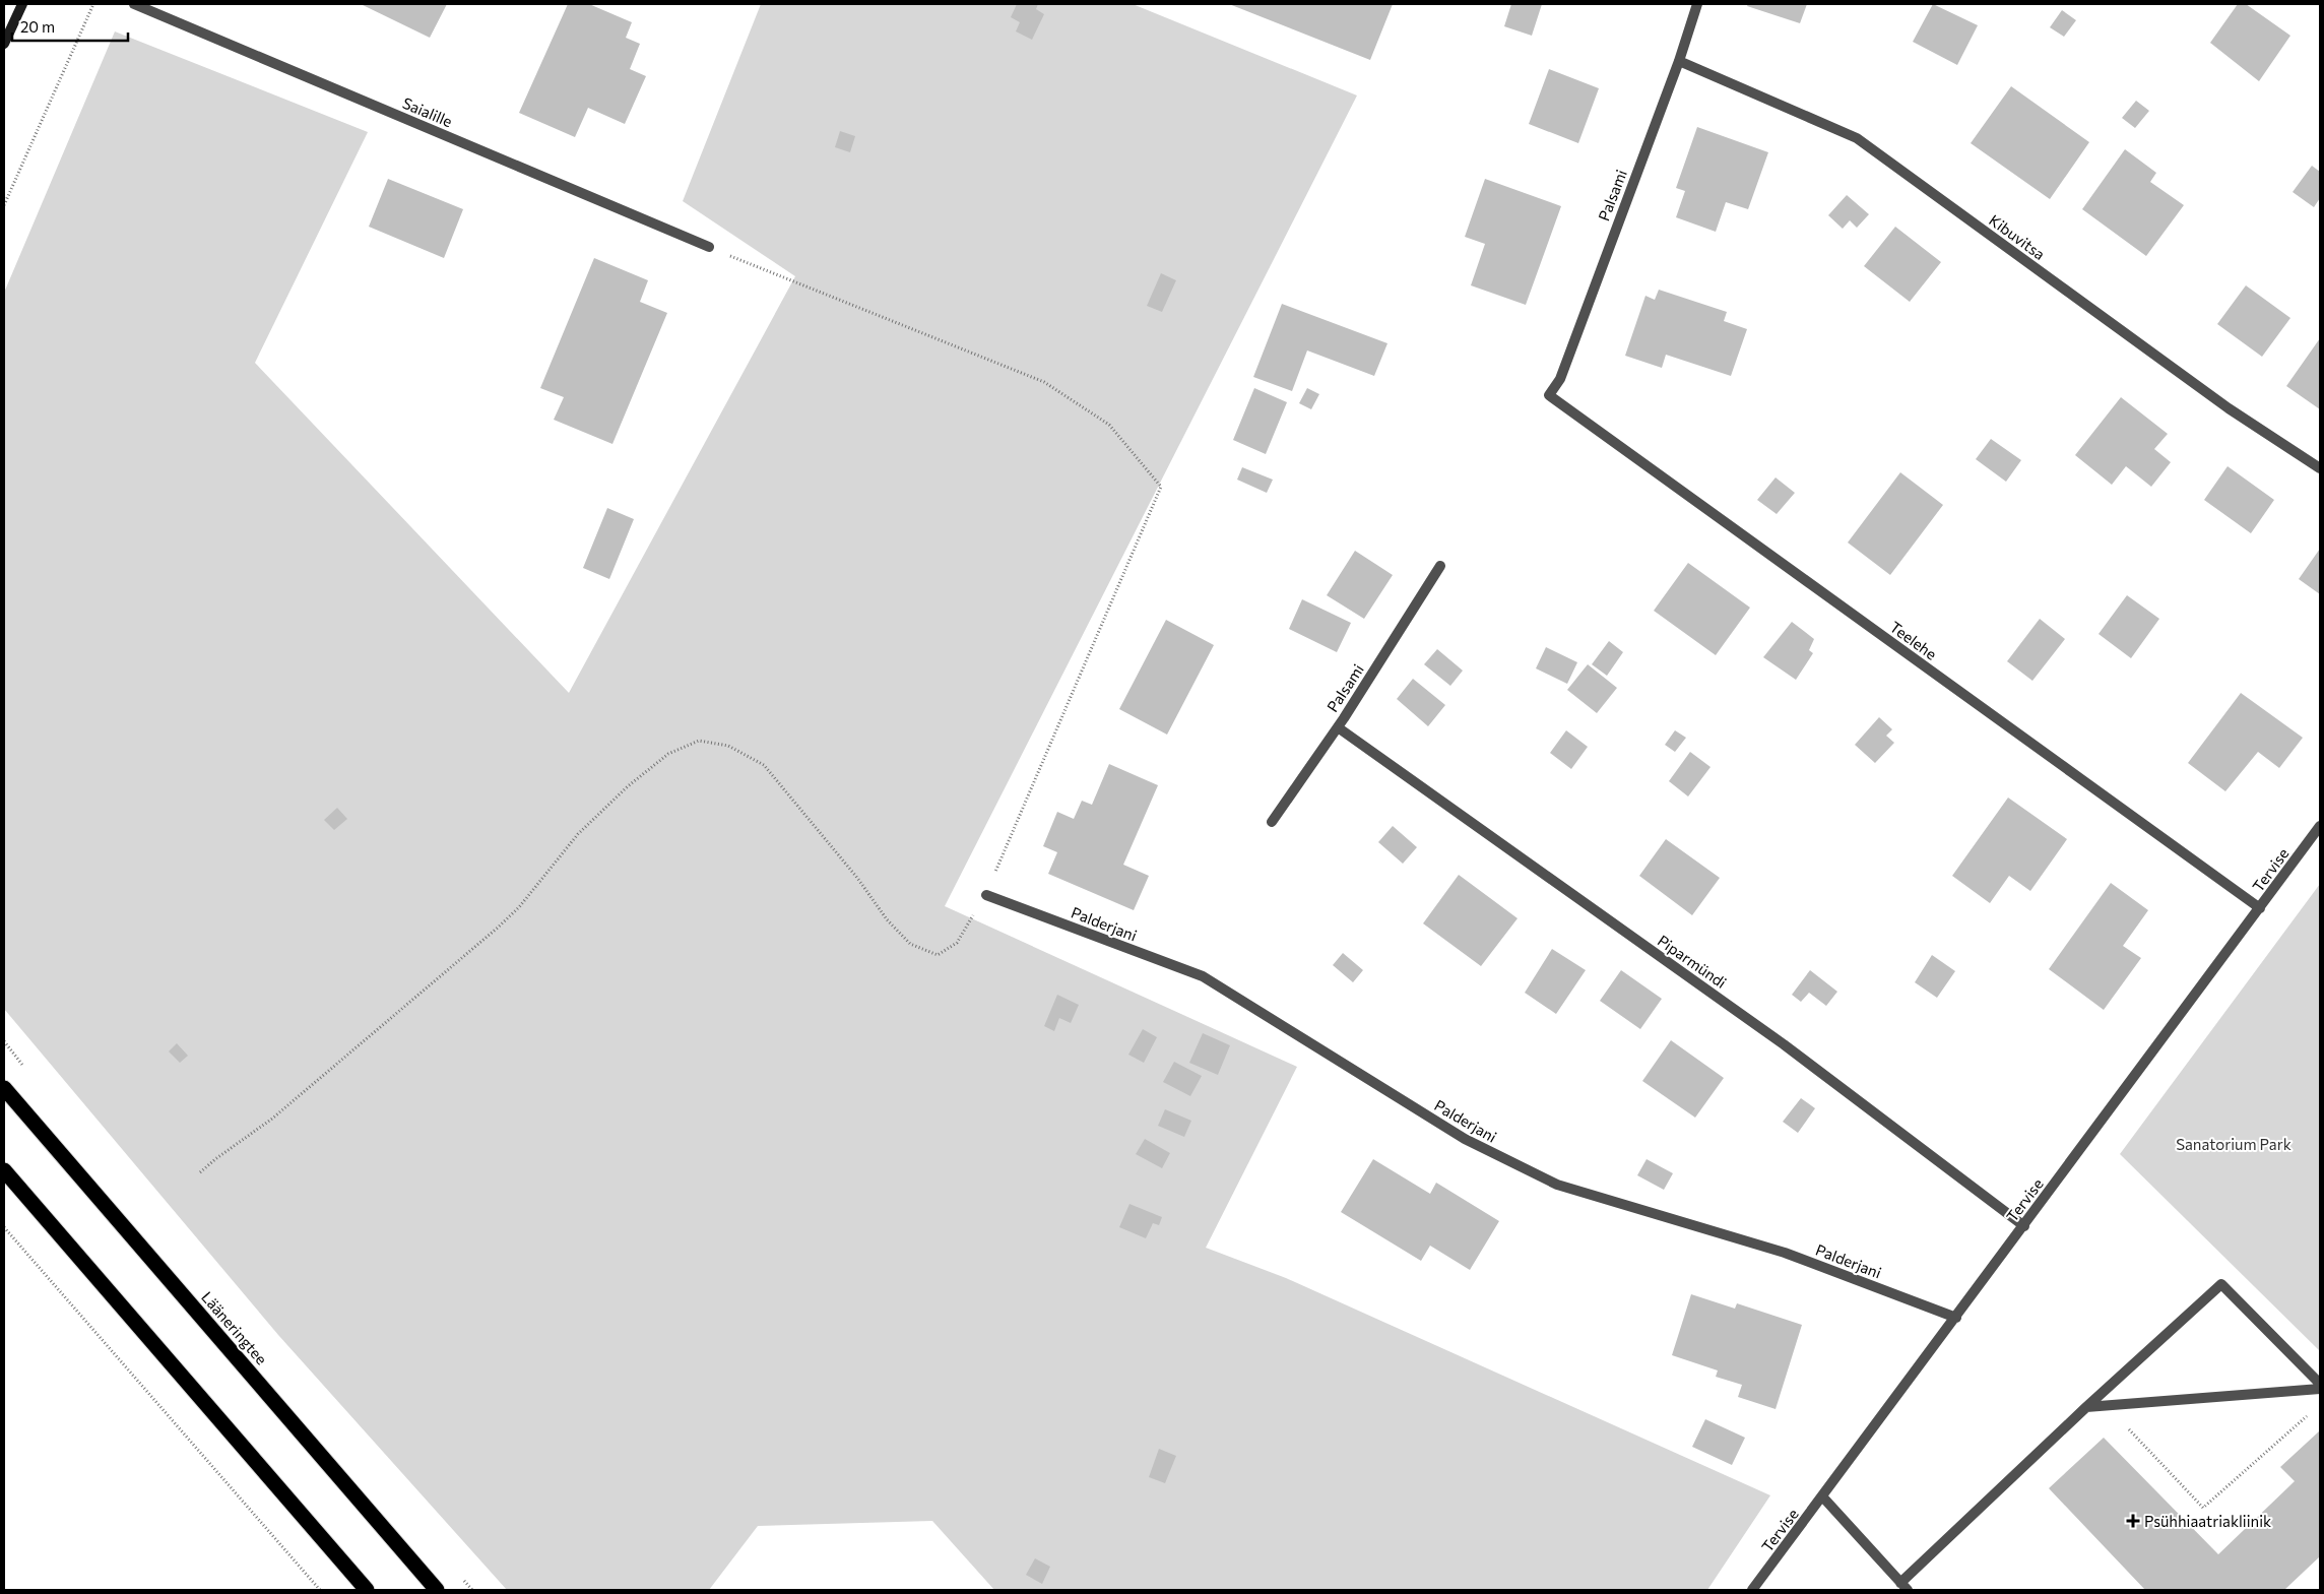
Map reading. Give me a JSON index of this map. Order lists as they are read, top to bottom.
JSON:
{
  "streets": {
    "highway": ["Lääneringtee"],
    "street": [
      "Saialille",
      "Palsami",
      "Kibuvitsa",
      "Teelehe",
      "Tervise",
      "Palderjani",
      "Piparmündi"
    ]
  },
  "crossings": [
    ["Palsami", "Kibuvitsa"],
    ["Palsami", "Teelehe"],
    ["Palsami", "Piparmündi"],
    ["Teelehe", "Tervise"],
    ["Tervise", "Palderjani"],
    ["Tervise", "Piparmündi"]
  ],
  "parks": ["Sanatorium Park"],
  "places": {
    "health": ["Psühhiaatriakliinik"]
  },
  "scale_bar": "20 m"
}
